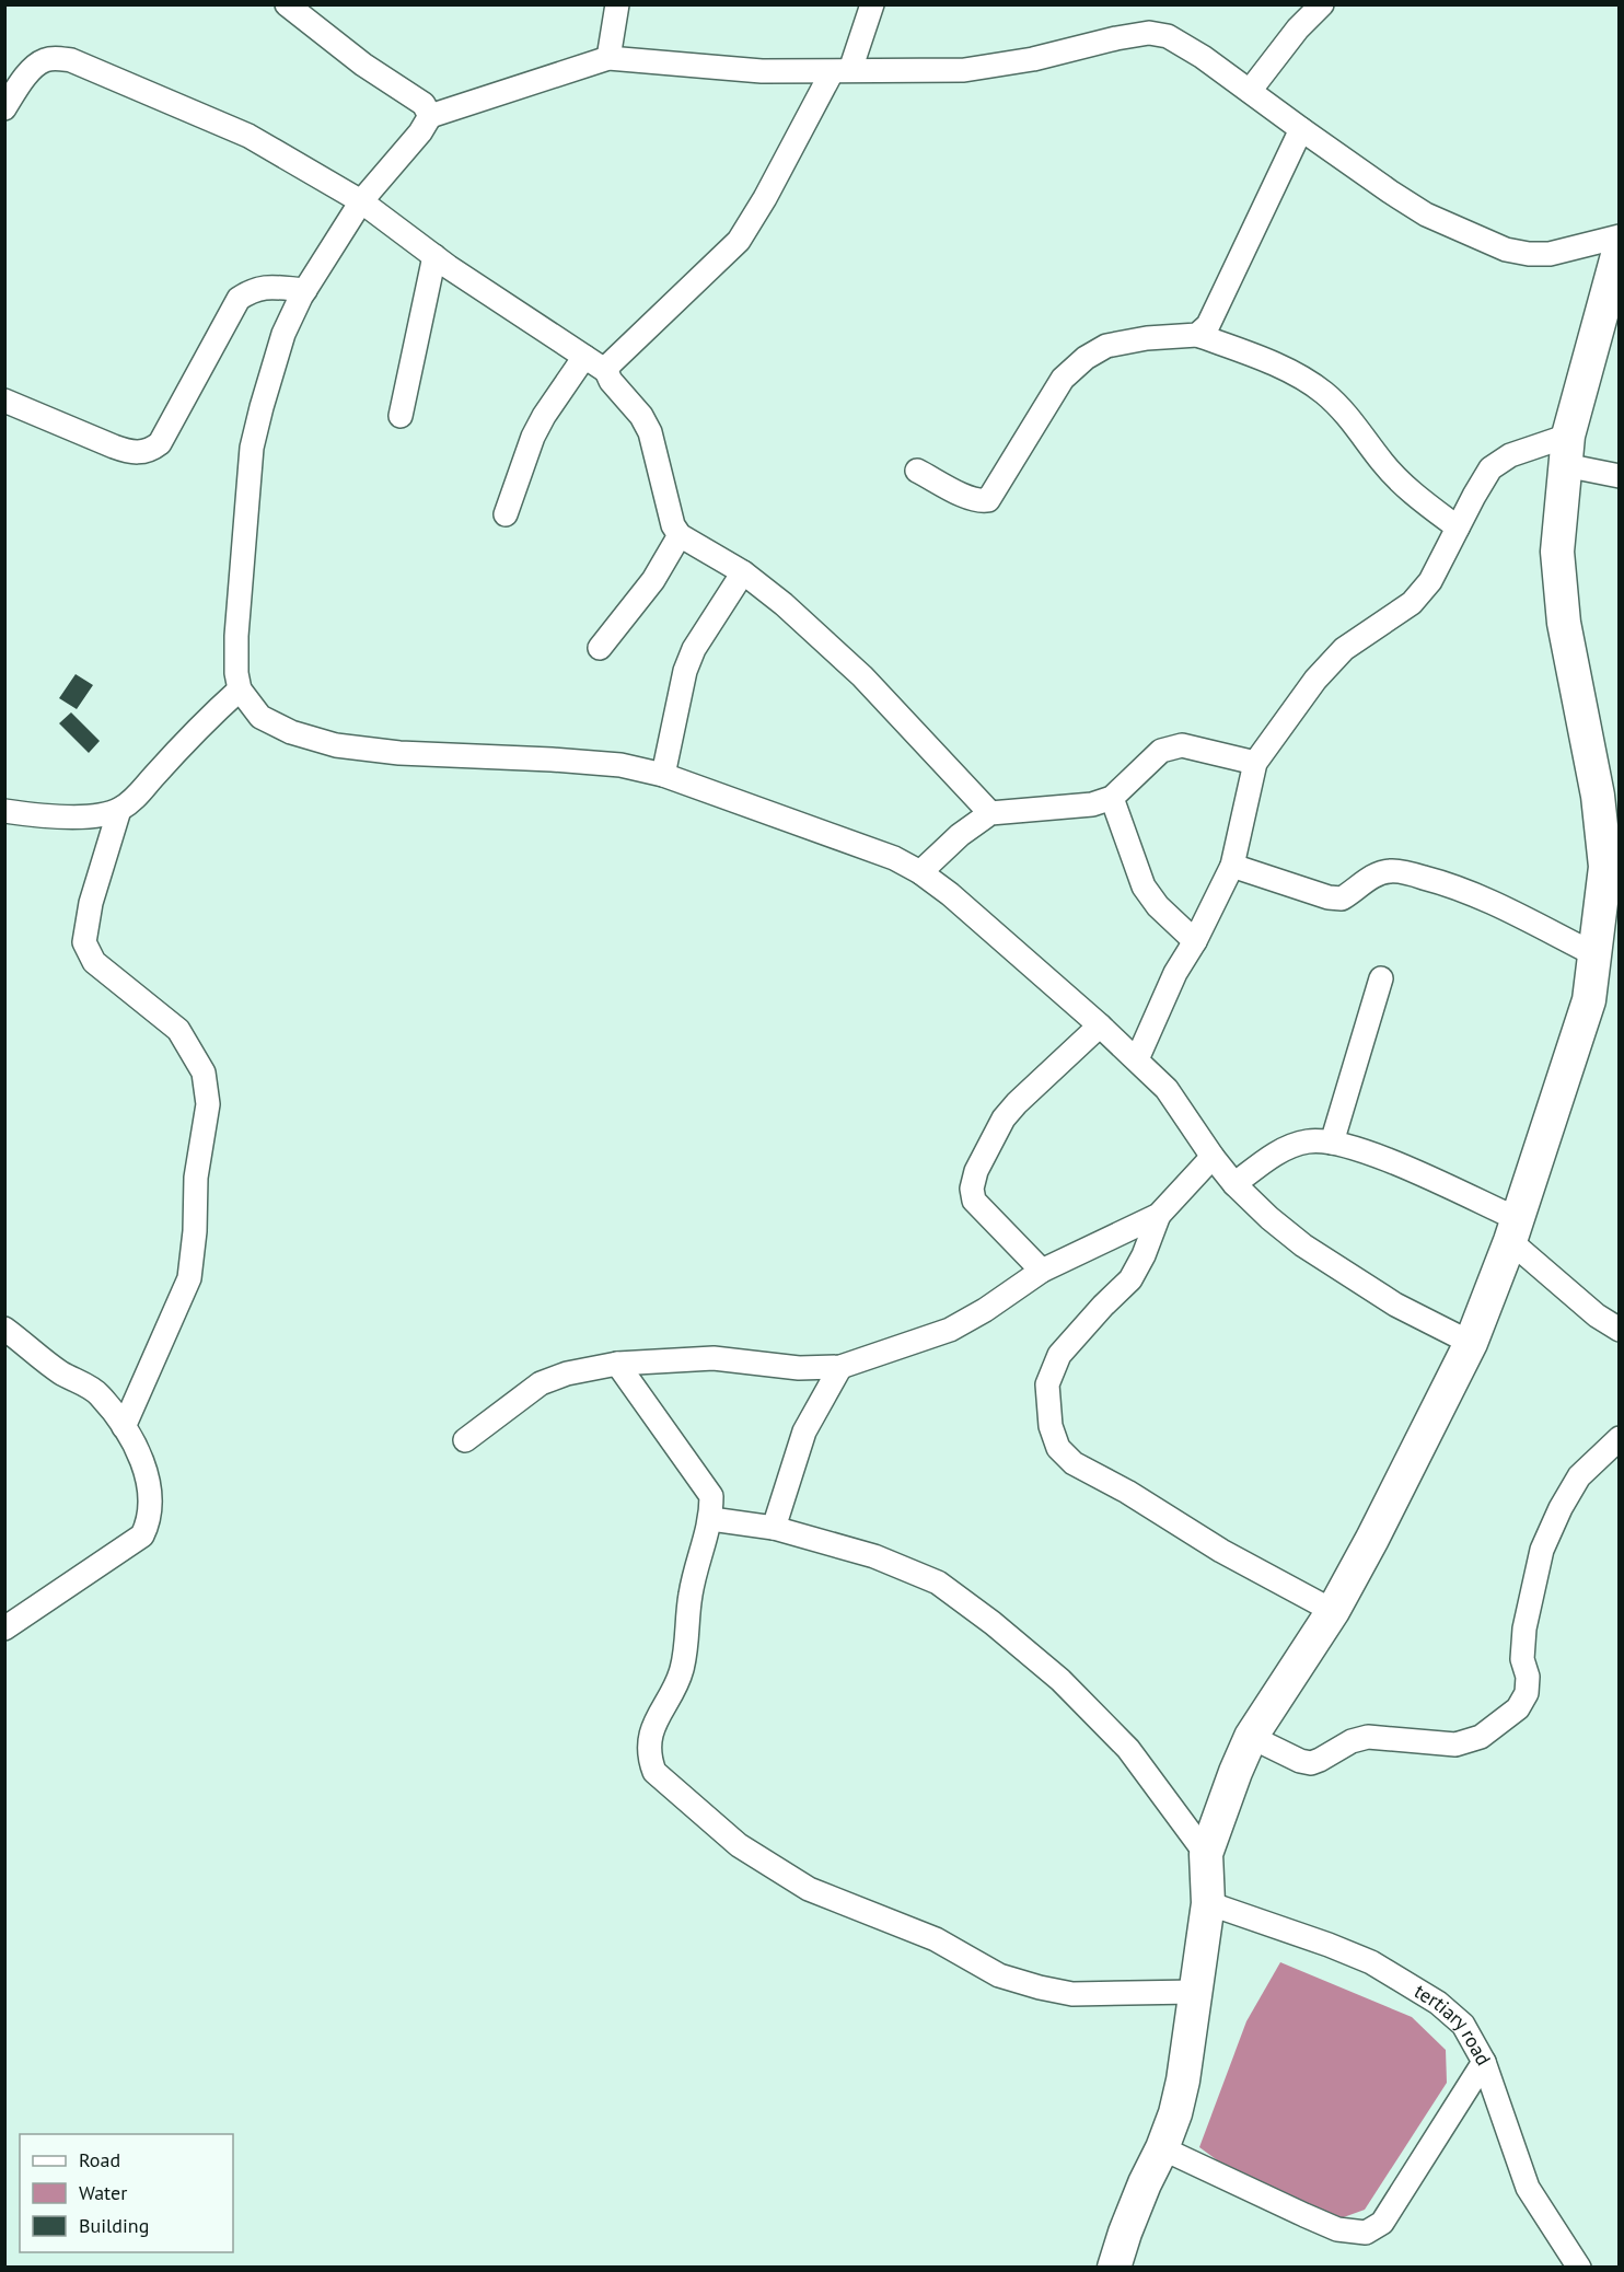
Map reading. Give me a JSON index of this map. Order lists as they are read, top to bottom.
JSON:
{
  "streets": {
    "street": ["tertiary road"]
  },
  "legend": ["Road", "Water", "Building"]
}
